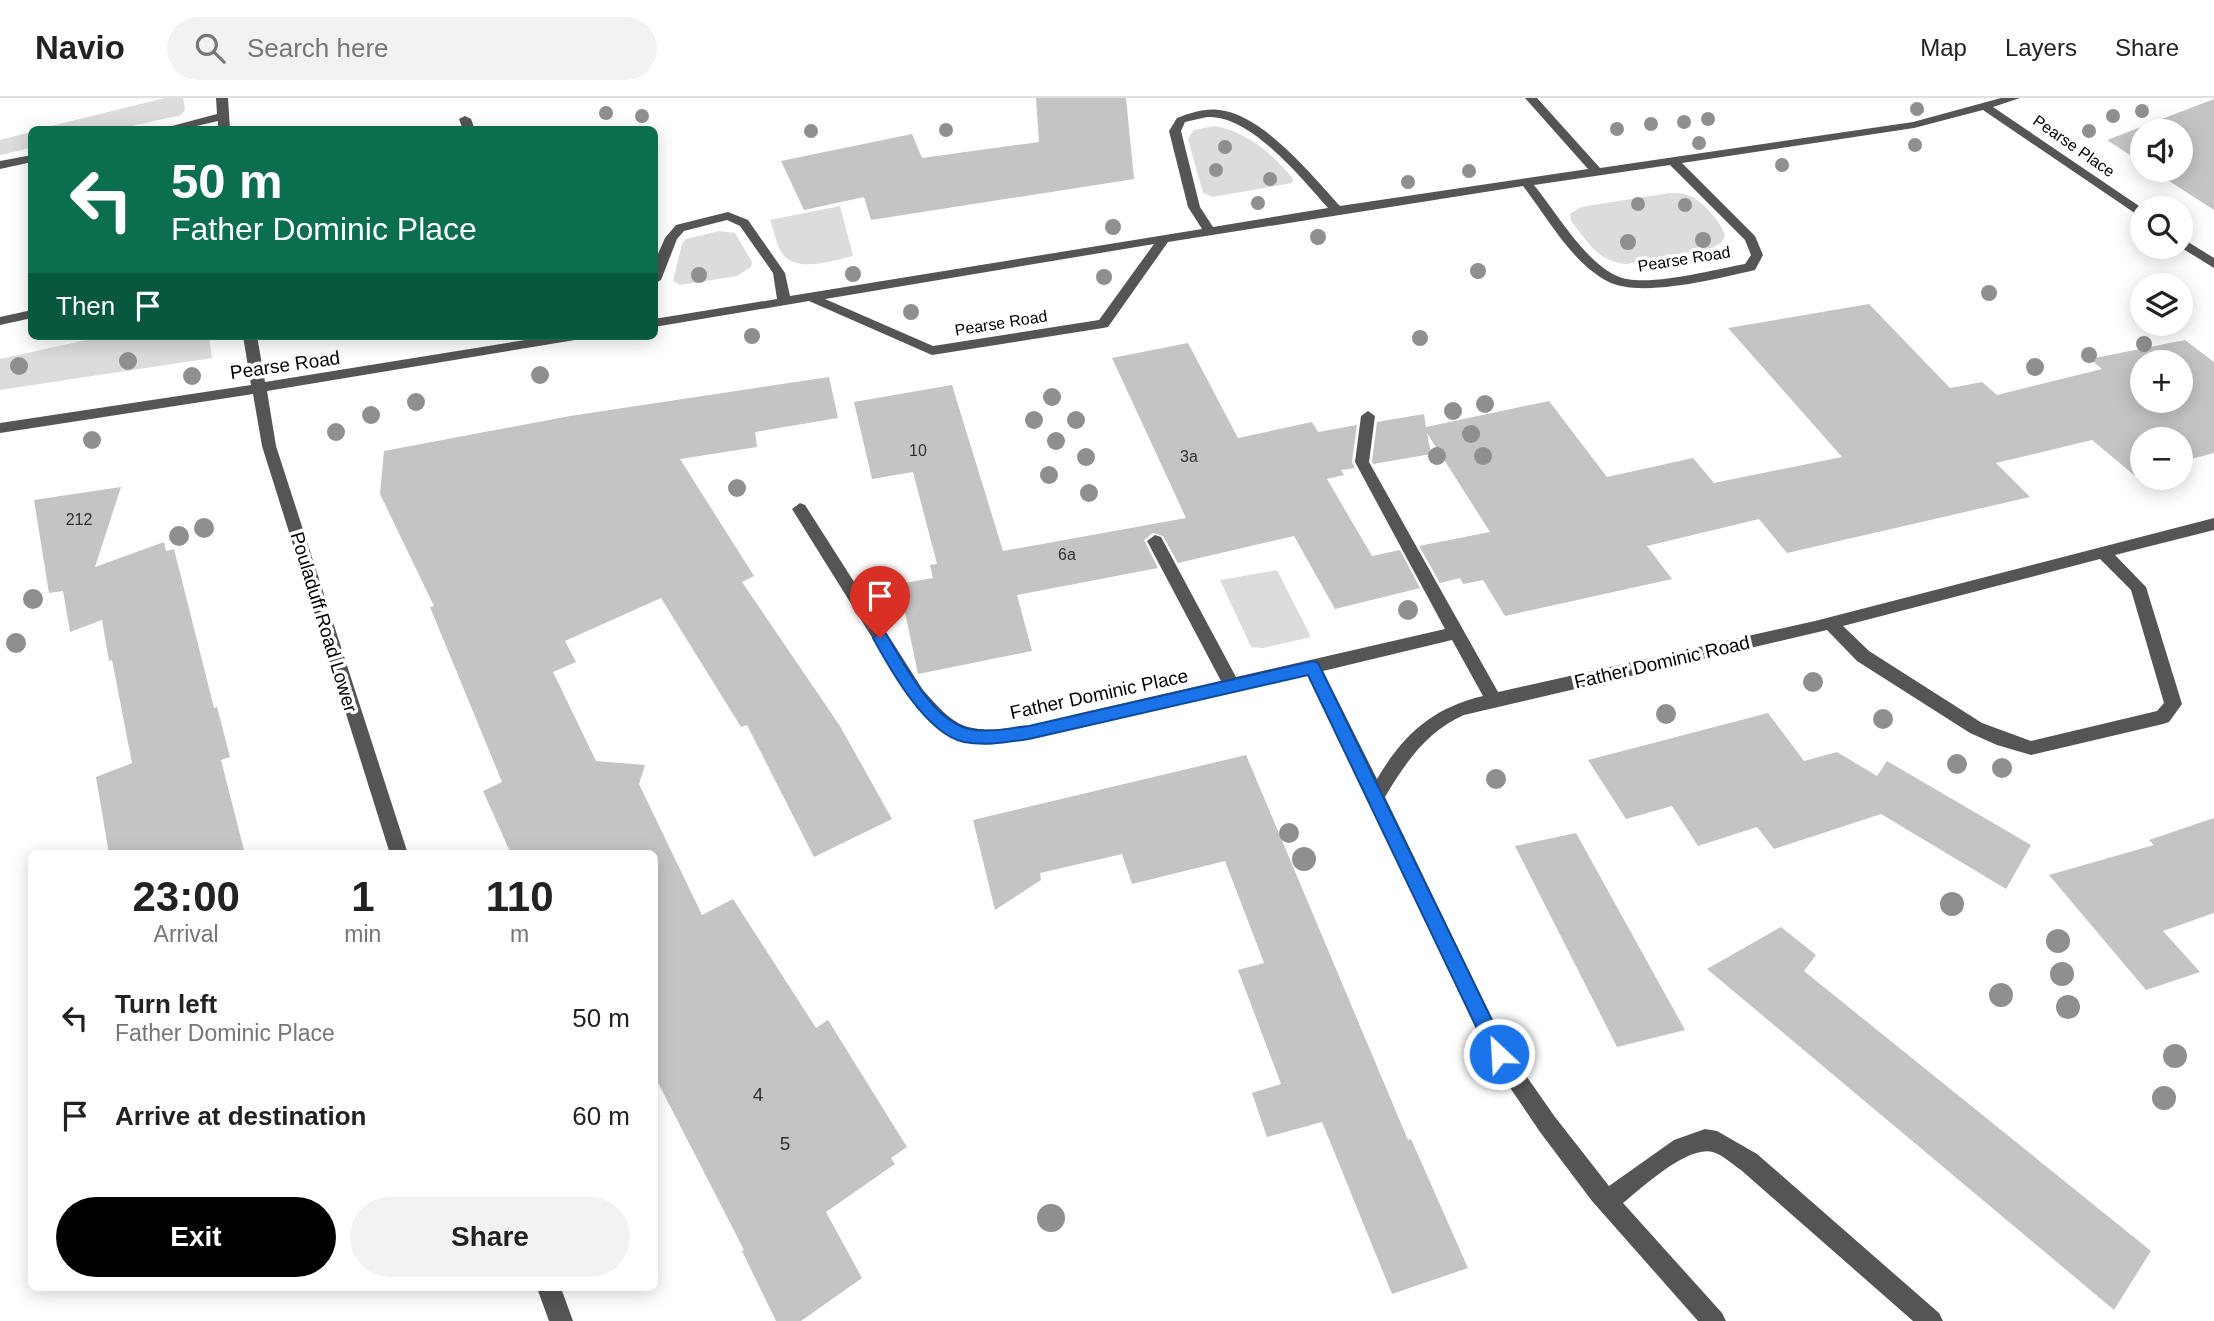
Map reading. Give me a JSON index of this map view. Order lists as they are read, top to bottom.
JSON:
{
  "streets": {
    "street": [
      "Pearse Place",
      "Pearse Road",
      "Pouladuff Road Lower",
      "Father Dominic Road",
      "Father Dominic Place"
    ]
  },
  "crossings": [
    ["Pearse Place", "Pearse Road"],
    ["Pearse Road", "Pouladuff Road Lower"]
  ],
  "house_numbers": [
    "10",
    "3a",
    "212",
    "6a",
    "4",
    "5"
  ],
  "page": {
    "header": "Navio",
    "search": "Search here",
    "nav": ["Map", "Layers", "Share"],
    "map_buttons": ["+", "−"],
    "turn": ["50 m", "Father Dominic Place"],
    "then": "Then",
    "eta": [
      "23:00",
      "Arrival",
      "1",
      "min",
      "110",
      "m"
    ],
    "list": [
      {
        "name": "Turn left",
        "note": "Father Dominic Place",
        "value": "50 m"
      },
      {
        "name": "Arrive at destination",
        "value": "60 m"
      }
    ],
    "buttons": ["Exit", "Share"]
  }
}
